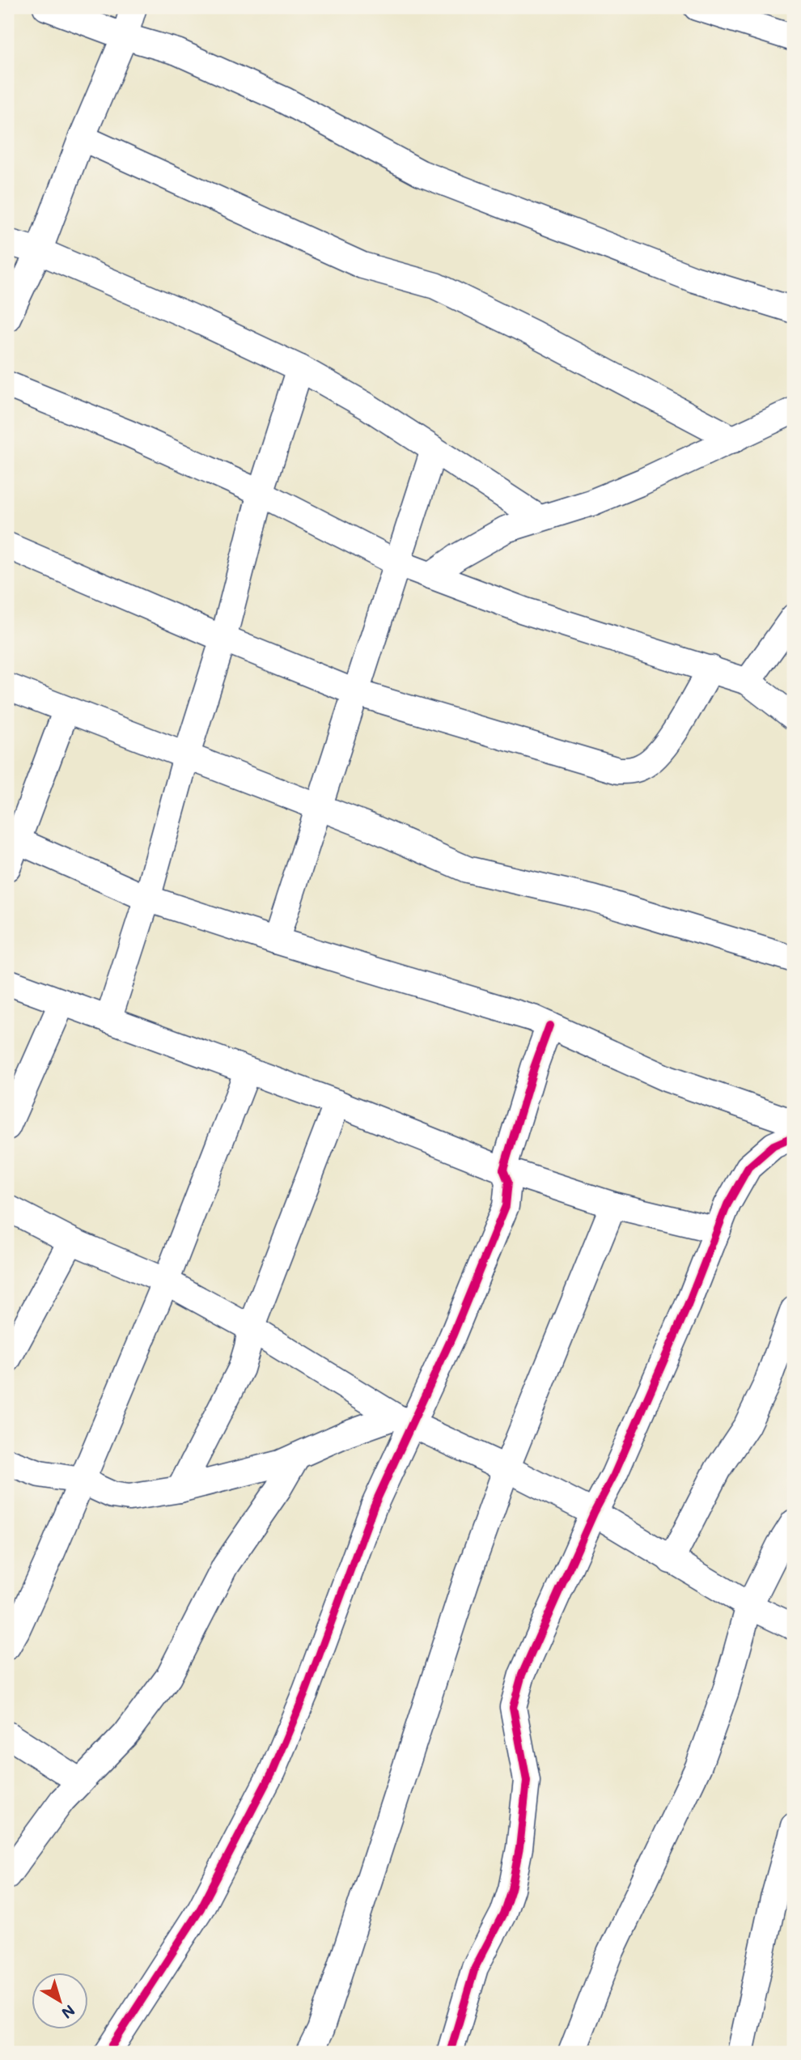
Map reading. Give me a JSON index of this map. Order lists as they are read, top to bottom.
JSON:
{
  "north": "bottom right"
}
